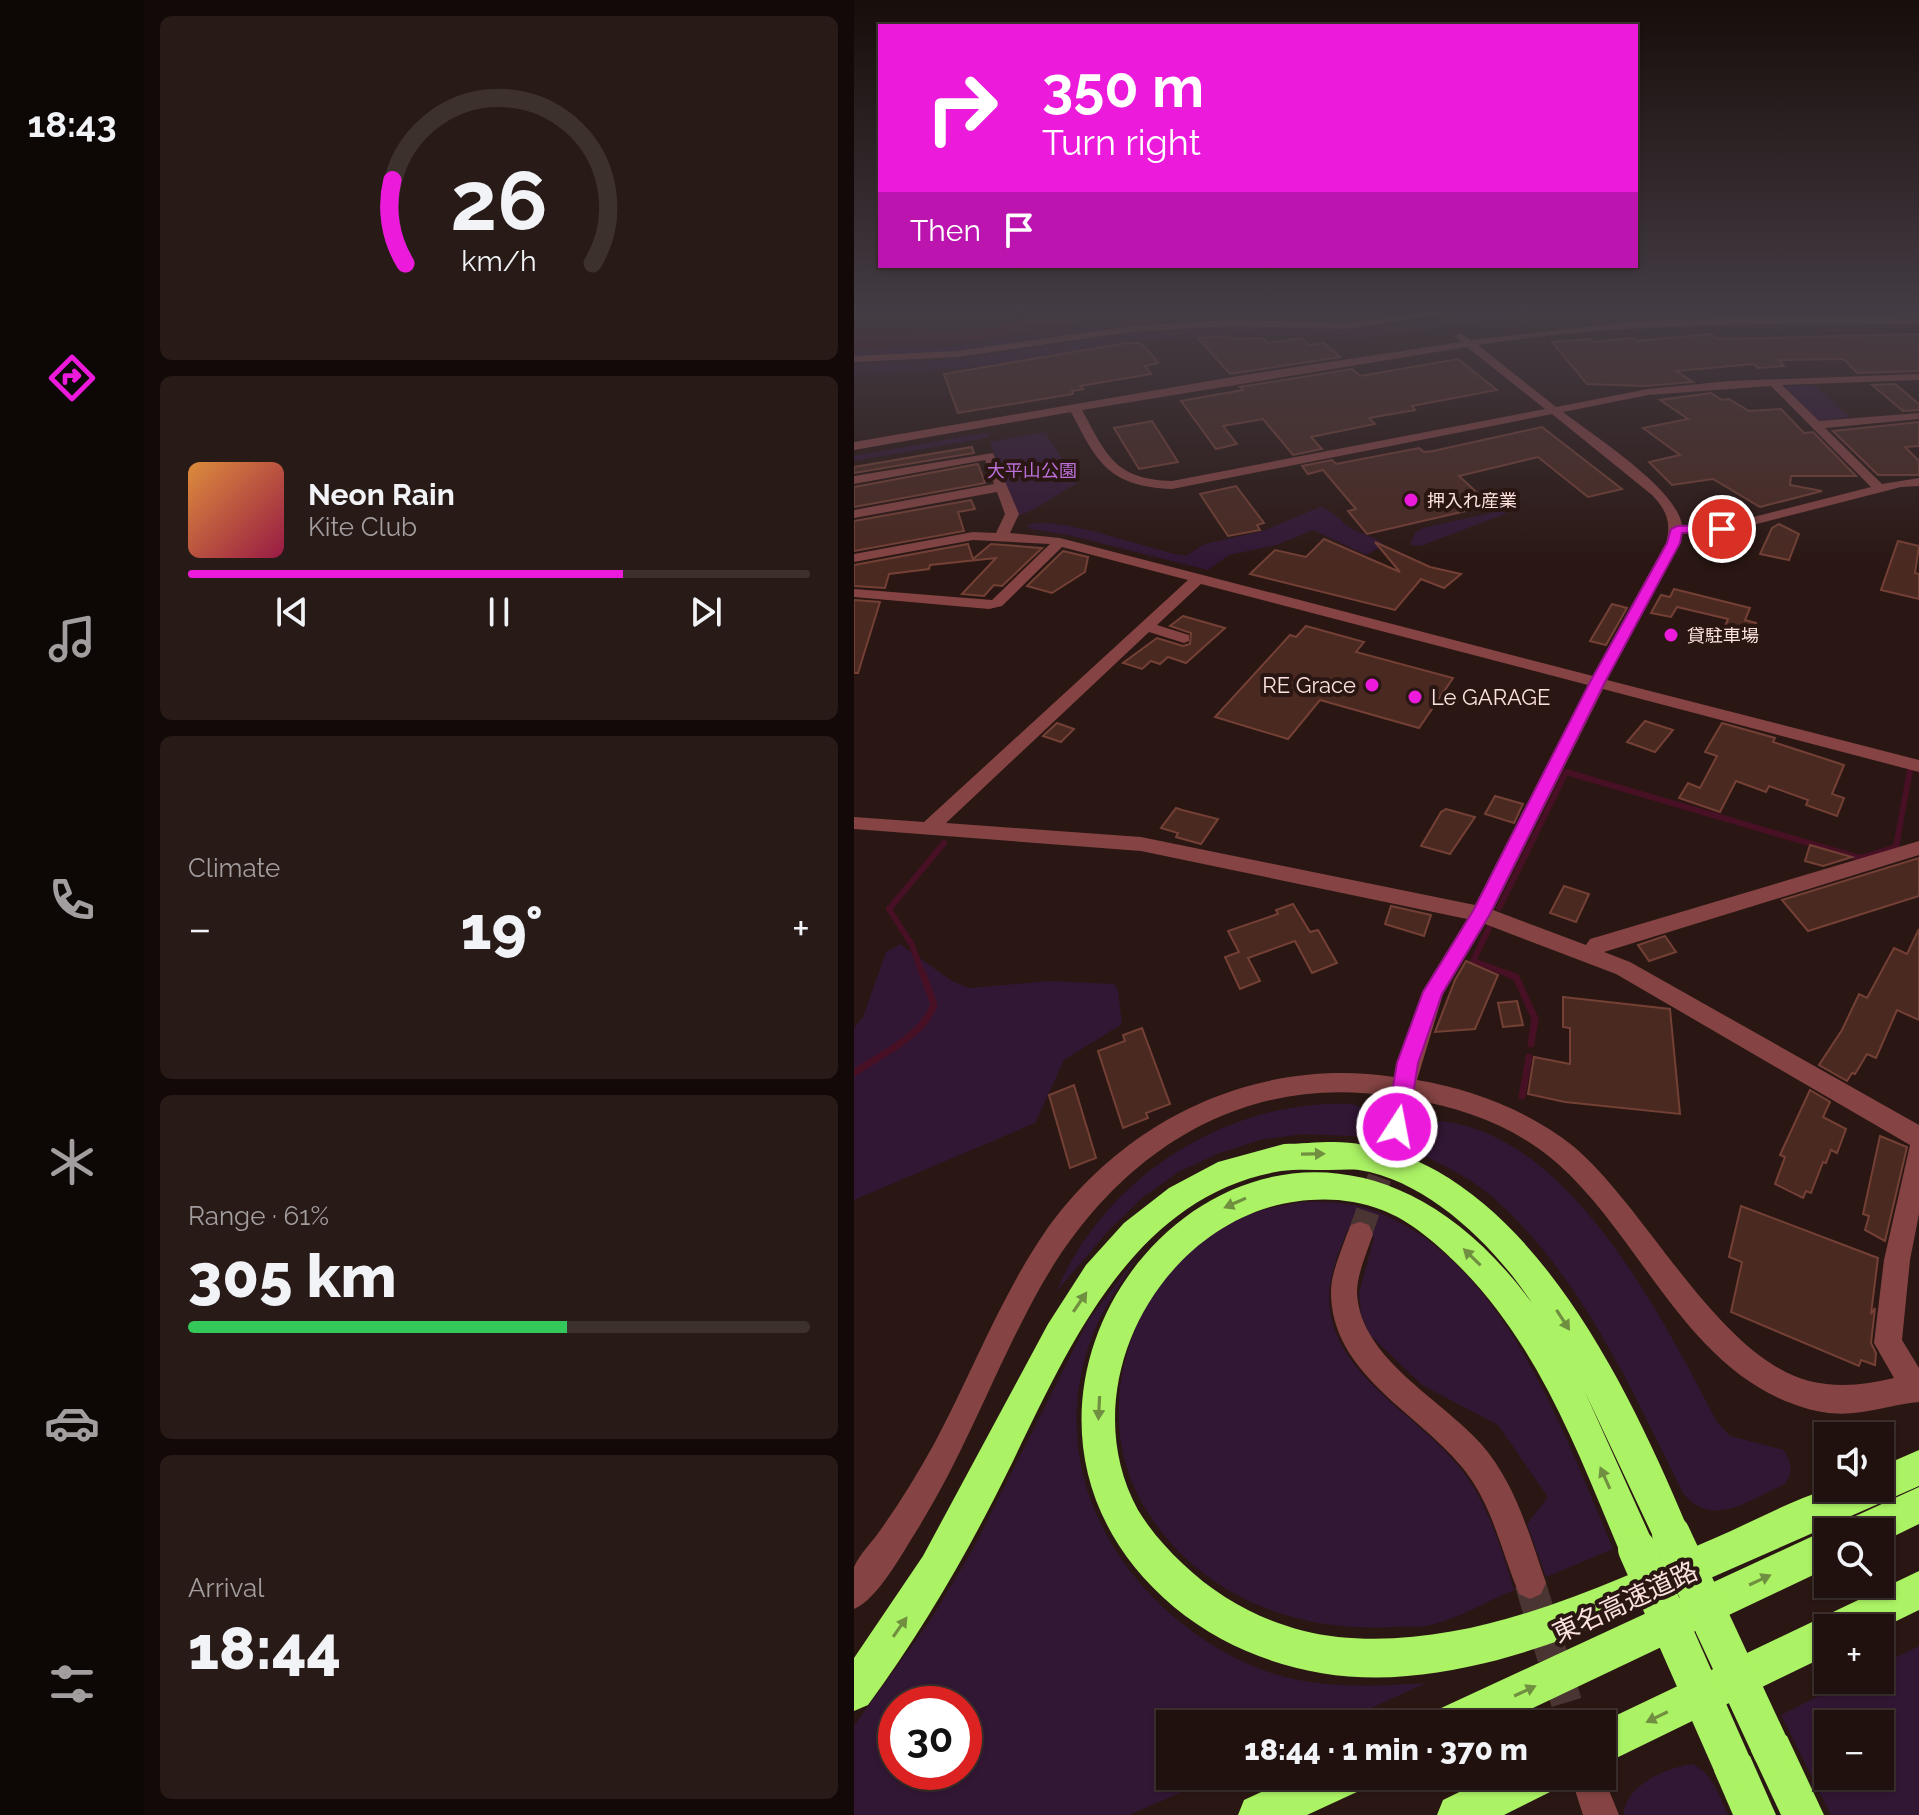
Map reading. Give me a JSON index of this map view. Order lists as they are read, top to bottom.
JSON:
{
  "streets": {
    "highway": ["東名高速道路"]
  },
  "parks": ["大平山公園"],
  "places": [
    "押入れ産業",
    "貸駐車場",
    "RE Grace",
    "Le GARAGE"
  ],
  "page": {
    "tabs": "18:43",
    "turn": ["350 m", "Turn right"],
    "then": "Then",
    "song": ["Neon Rain", "Kite Club"],
    "tile": [
      "Climate",
      ["Range · 61%", "305 km"],
      ["Arrival", "18:44"]
    ],
    "heat": ["−", "19°", "+"],
    "map_buttons": ["+", "−"],
    "limit": "30",
    "trip": "18:44 · 1 min · 370 m",
    "gauge": ["26", "km/h"]
  }
}
